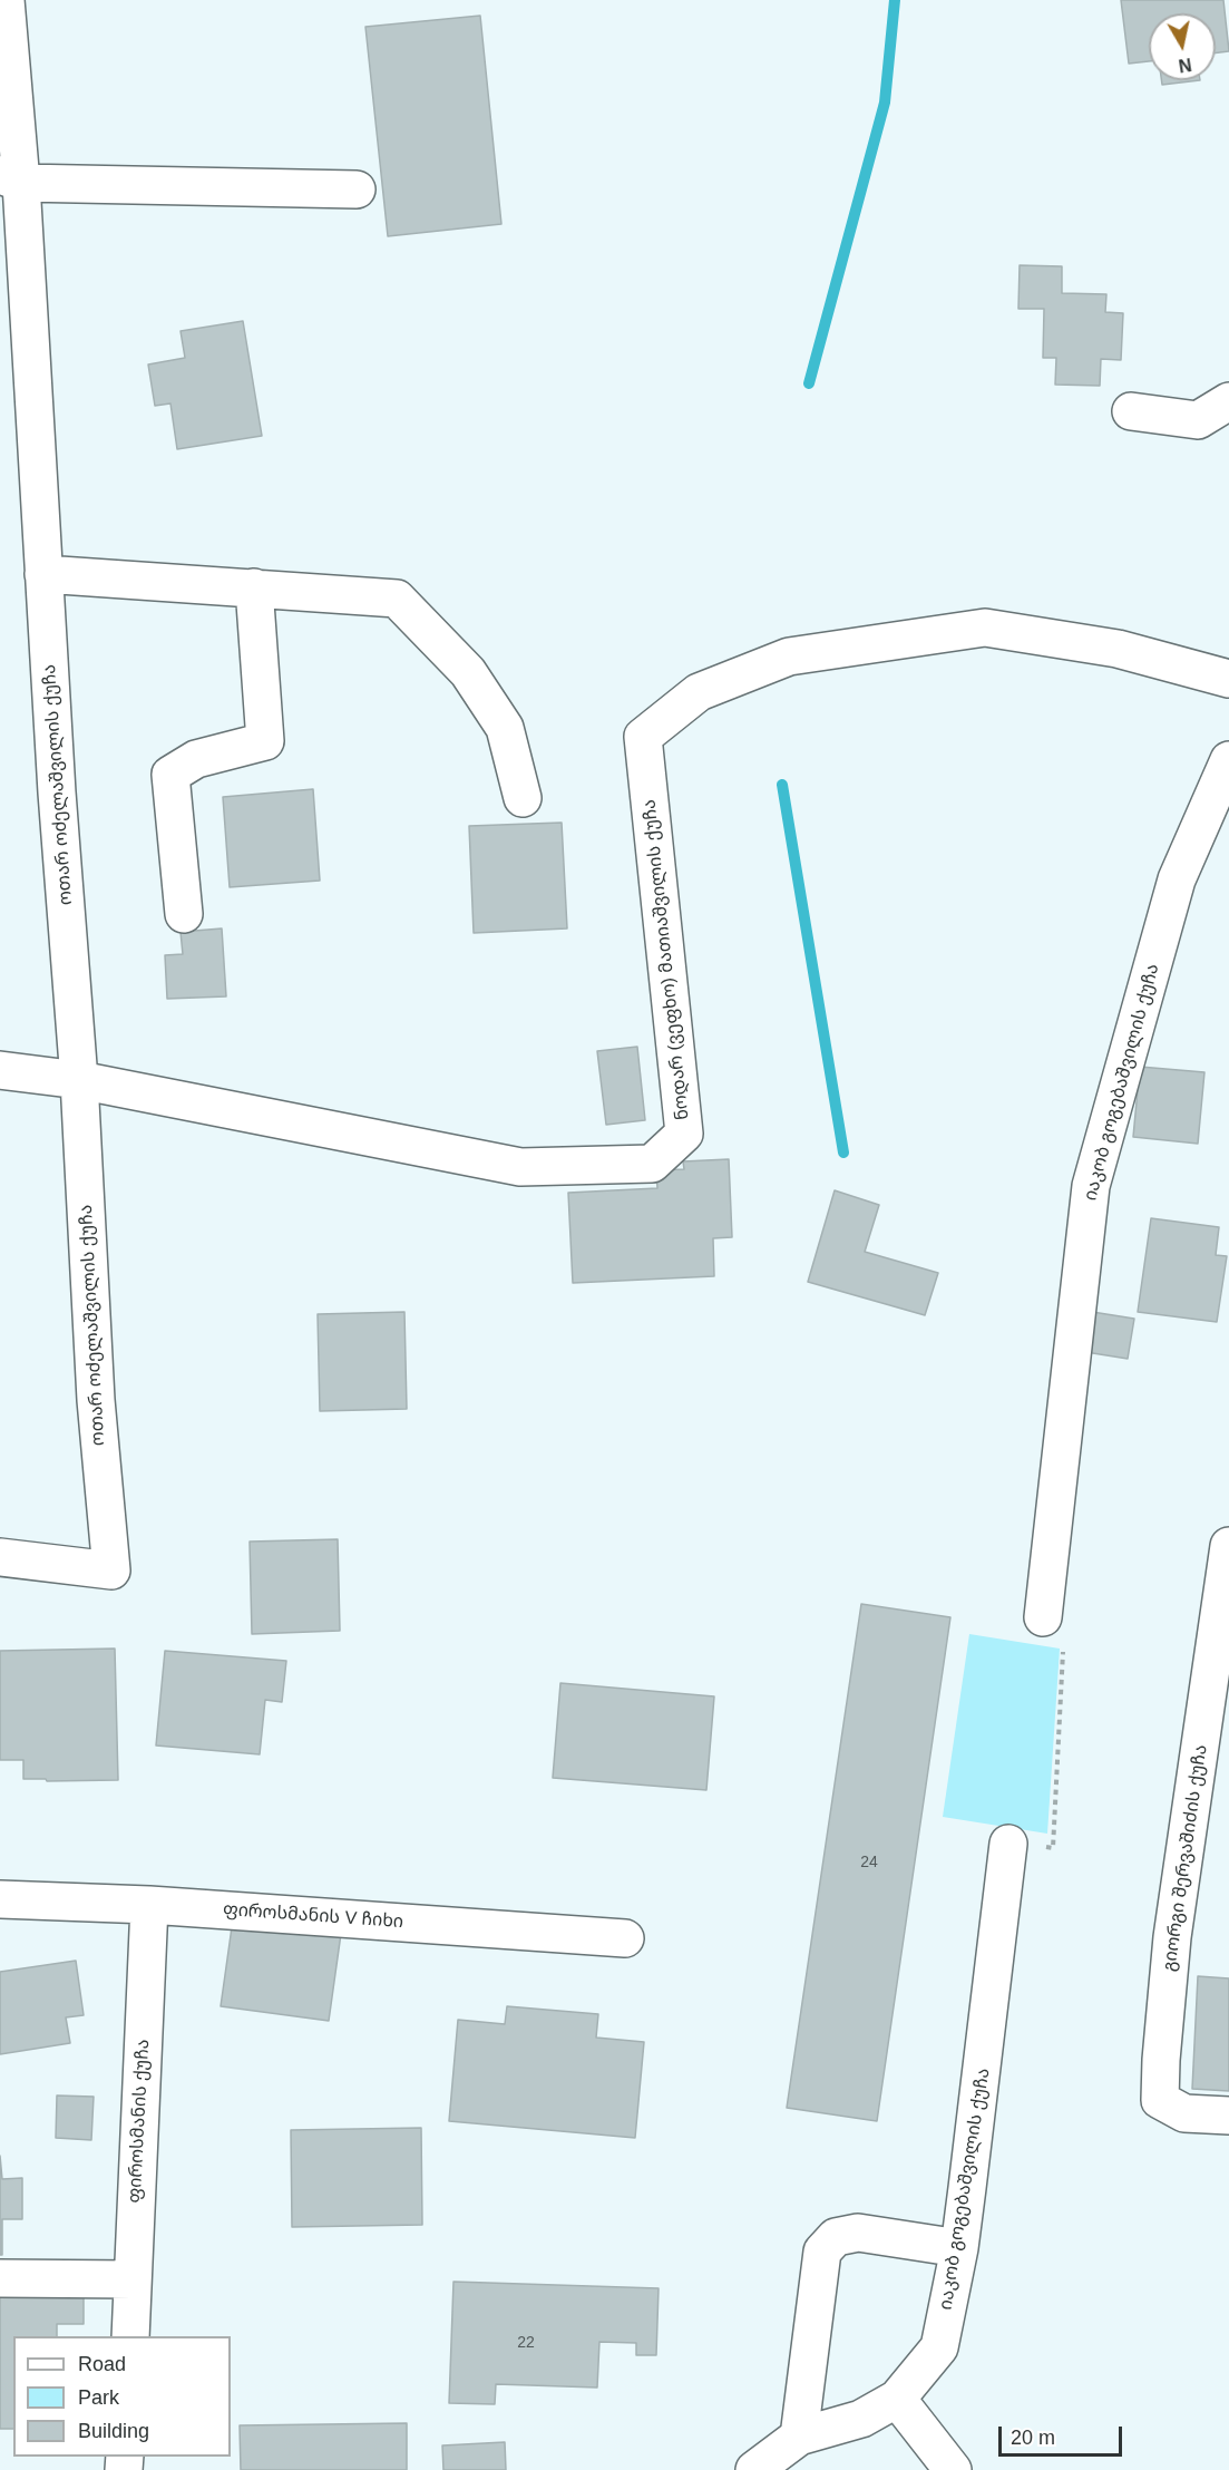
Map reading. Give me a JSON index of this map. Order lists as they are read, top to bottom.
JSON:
{
  "streets": {
    "street": [
      "ოთარ ოძელაშვილის ქუჩა",
      "ნოდარ (ვეფხო) მათიაშვილის ქუჩა",
      "იაკობ გოგებაშვილის ქუჩა",
      "გიორგი შერვაშიძის ქუჩა",
      "ფიროსმანის V ჩიხი",
      "ფიროსმანის ქუჩა"
    ]
  },
  "crossings": [
    ["ოთარ ოძელაშვილის ქუჩა", "ნოდარ (ვეფხო) მათიაშვილის ქუჩა"],
    ["ფიროსმანის V ჩიხი", "ფიროსმანის ქუჩა"]
  ],
  "house_numbers": ["24", "22"],
  "legend": ["Road", "Park", "Building"],
  "scale_bar": "20 m",
  "north": "bottom"
}
